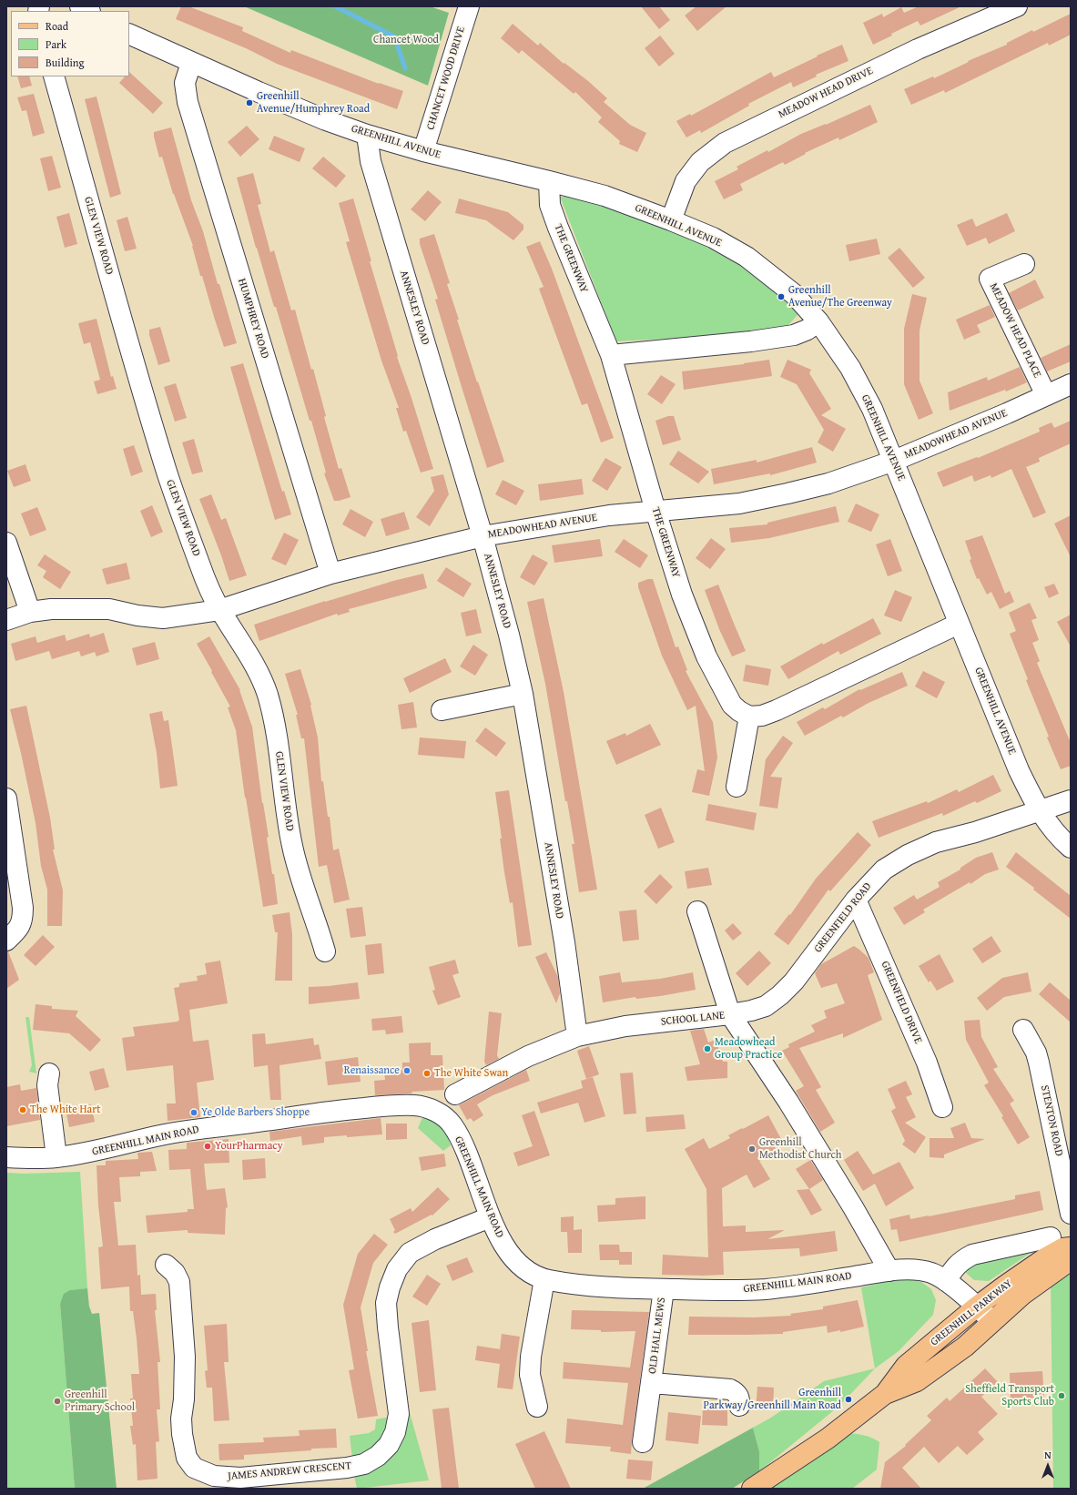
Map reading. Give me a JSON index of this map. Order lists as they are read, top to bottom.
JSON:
{
  "streets": {
    "main road": ["GREENHILL PARKWAY"],
    "street": [
      "CHANCET WOOD DRIVE",
      "MEADOW HEAD DRIVE",
      "GREENHILL AVENUE",
      "GLEN VIEW ROAD",
      "THE GREENWAY",
      "ANNESLEY ROAD",
      "HUMPHREY ROAD",
      "MEADOW HEAD PLACE",
      "MEADOWHEAD AVENUE",
      "GREENFIELD ROAD",
      "GREENFIELD DRIVE",
      "SCHOOL LANE",
      "STENTON ROAD",
      "GREENHILL MAIN ROAD",
      "OLD HALL MEWS",
      "JAMES ANDREW CRESCENT"
    ]
  },
  "crossings": [
    ["CHANCET WOOD DRIVE", "GREENHILL AVENUE"],
    ["MEADOW HEAD DRIVE", "GREENHILL AVENUE"],
    ["GREENHILL AVENUE", "THE GREENWAY"],
    ["GREENHILL AVENUE", "ANNESLEY ROAD"],
    ["GREENHILL AVENUE", "HUMPHREY ROAD"],
    ["GREENHILL AVENUE", "MEADOWHEAD AVENUE"],
    ["GREENHILL AVENUE", "GREENFIELD ROAD"],
    ["GLEN VIEW ROAD", "MEADOWHEAD AVENUE"],
    ["THE GREENWAY", "MEADOWHEAD AVENUE"],
    ["ANNESLEY ROAD", "MEADOWHEAD AVENUE"],
    ["ANNESLEY ROAD", "SCHOOL LANE"],
    ["HUMPHREY ROAD", "MEADOWHEAD AVENUE"],
    ["MEADOW HEAD PLACE", "MEADOWHEAD AVENUE"],
    ["GREENFIELD ROAD", "GREENFIELD DRIVE"],
    ["GREENFIELD ROAD", "SCHOOL LANE"],
    ["SCHOOL LANE", "GREENHILL MAIN ROAD"],
    ["GREENHILL MAIN ROAD", "GREENHILL PARKWAY"],
    ["GREENHILL MAIN ROAD", "OLD HALL MEWS"],
    ["GREENHILL MAIN ROAD", "JAMES ANDREW CRESCENT"]
  ],
  "parks": ["Chancet Wood"],
  "places": [
    "Greenhill Avenue/Humphrey Road",
    "Greenhill Avenue/The Greenway",
    "Meadowhead Group Practice",
    "Renaissance",
    "The White Swan",
    "The White Hart",
    "Ye Olde Barbers Shoppe",
    "YourPharmacy",
    "Greenhill Methodist Church",
    "Sheffield Transport Sports Club",
    "Greenhill Parkway/Greenhill Main Road",
    "Greenhill Primary School"
  ],
  "legend": ["Road", "Park", "Building"],
  "north": "top"
}
